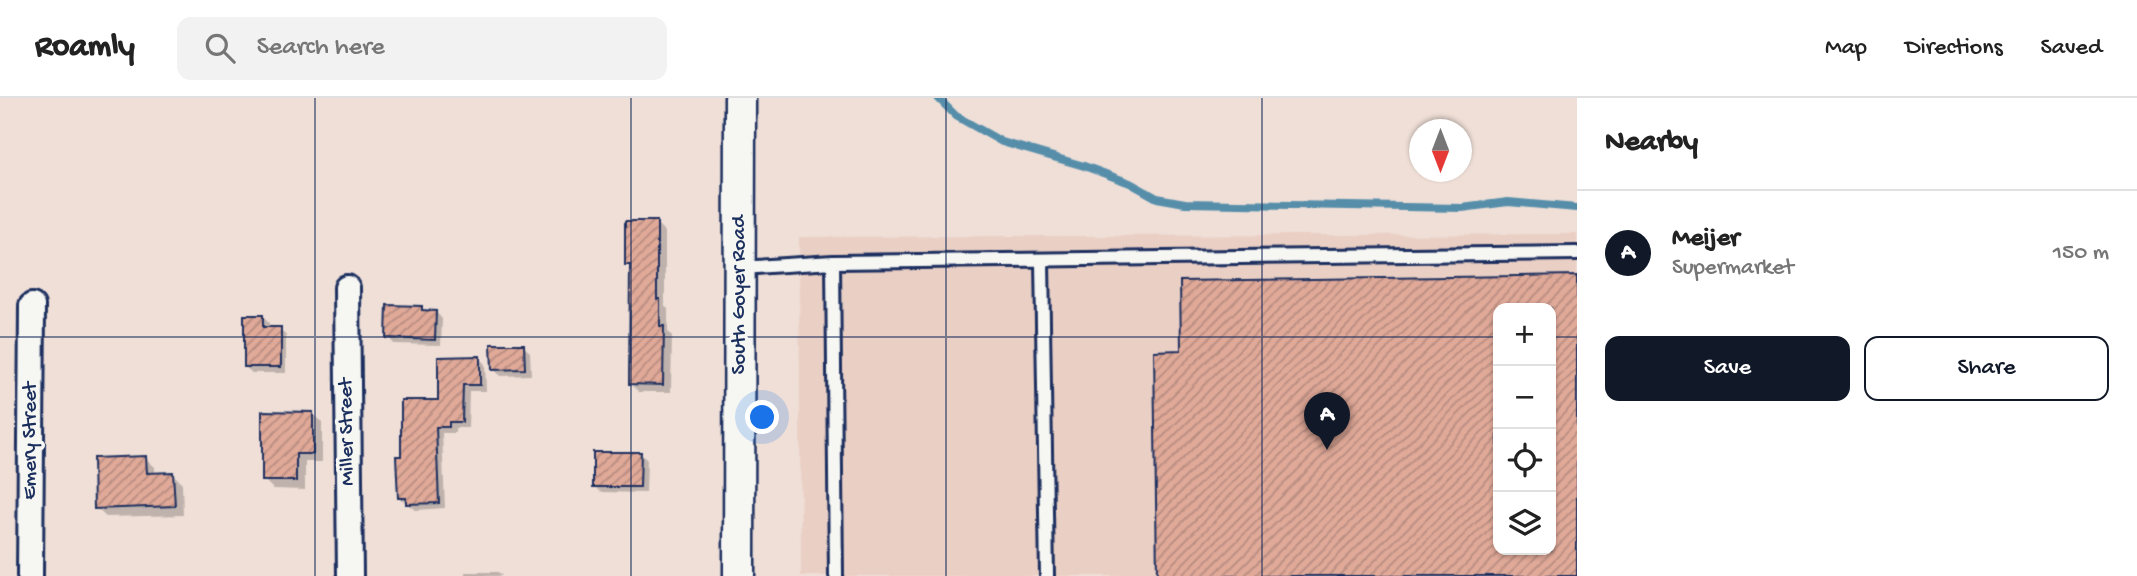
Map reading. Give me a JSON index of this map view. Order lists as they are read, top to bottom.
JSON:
{
  "streets": {
    "street": ["South Goyer Road", "Miller Street", "Emery Street"]
  },
  "north": "bottom",
  "page": {
    "header": "Roamly",
    "search": "Search here",
    "nav": ["Map", "Directions", "Saved"],
    "heading": "Nearby",
    "list": [
      {
        "mark": "A",
        "name": "Meijer",
        "note": "Supermarket",
        "value": "150 m"
      }
    ],
    "map_buttons": ["+", "−"],
    "buttons": ["Save", "Share"],
    "pins": "A"
  }
}
